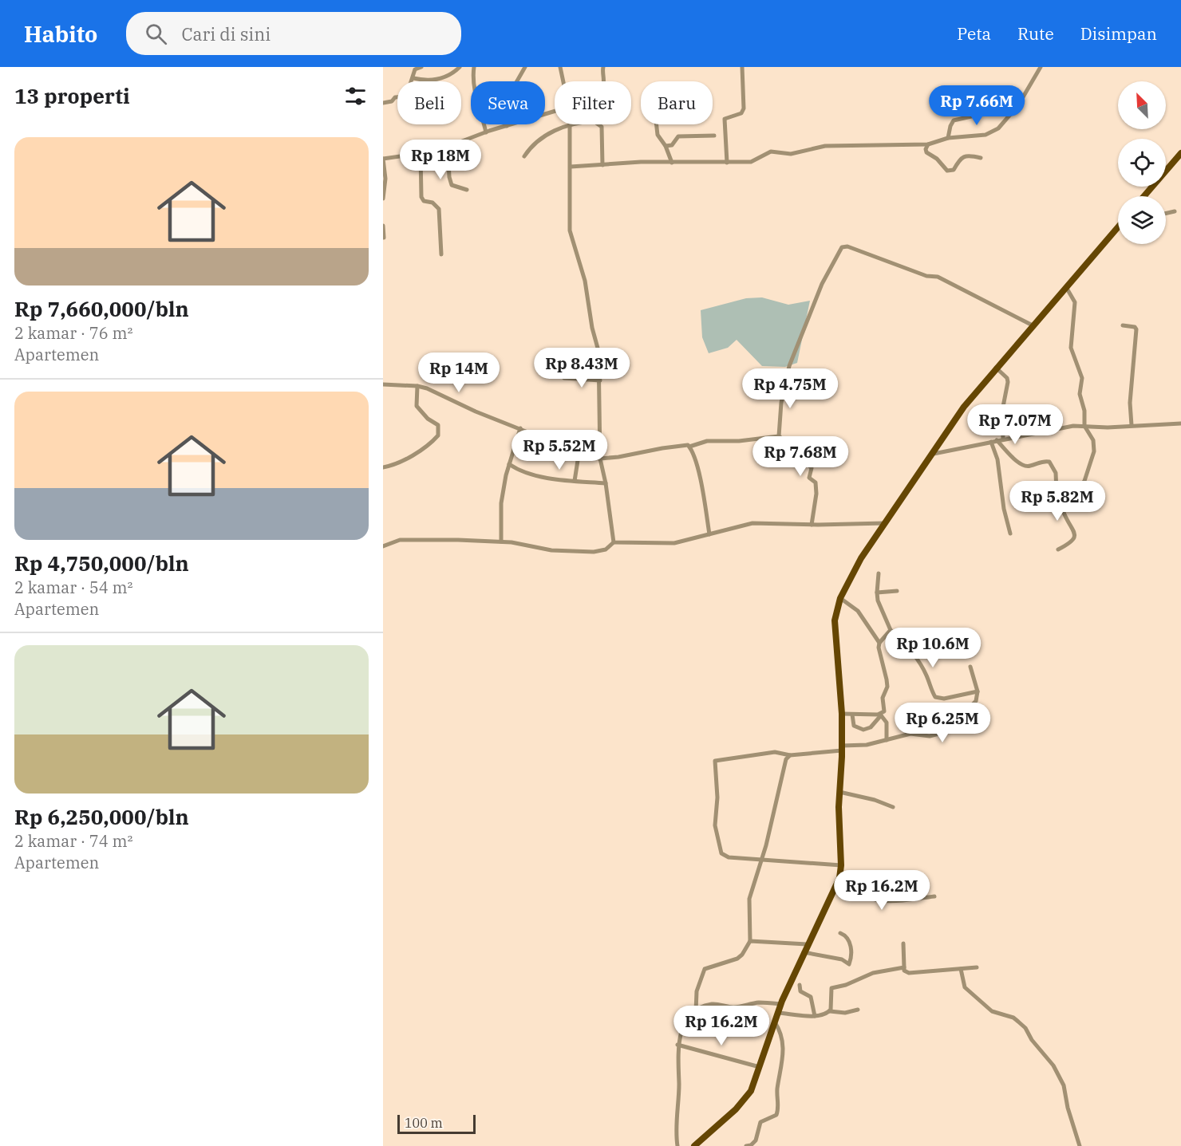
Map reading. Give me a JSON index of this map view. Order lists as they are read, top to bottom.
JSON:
{
  "scale_bar": "100 m",
  "north": "top left",
  "page": {
    "header": "Habito",
    "search": "Cari di sini",
    "nav": ["Peta", "Rute", "Disimpan"],
    "heading": "13 properti",
    "chip": [
      "Beli",
      "Sewa",
      "Filter",
      "Baru"
    ],
    "price": [
      "Rp 7.66M",
      "Rp 18M",
      "Rp 8.43M",
      "Rp 14M",
      "Rp 4.75M",
      "Rp 7.07M",
      "Rp 5.52M",
      "Rp 7.68M",
      "Rp 5.82M",
      "Rp 10.6M",
      "Rp 6.25M",
      "Rp 16.2M",
      "Rp 16.2M"
    ],
    "list": [
      {
        "name": "Rp 7,660,000/bln",
        "note": "2 kamar · 76 m² · Apartemen"
      },
      {
        "name": "Rp 4,750,000/bln",
        "note": "2 kamar · 54 m² · Apartemen"
      },
      {
        "name": "Rp 6,250,000/bln",
        "note": "2 kamar · 74 m² · Apartemen"
      }
    ],
    "scale": "100 m"
  }
}
